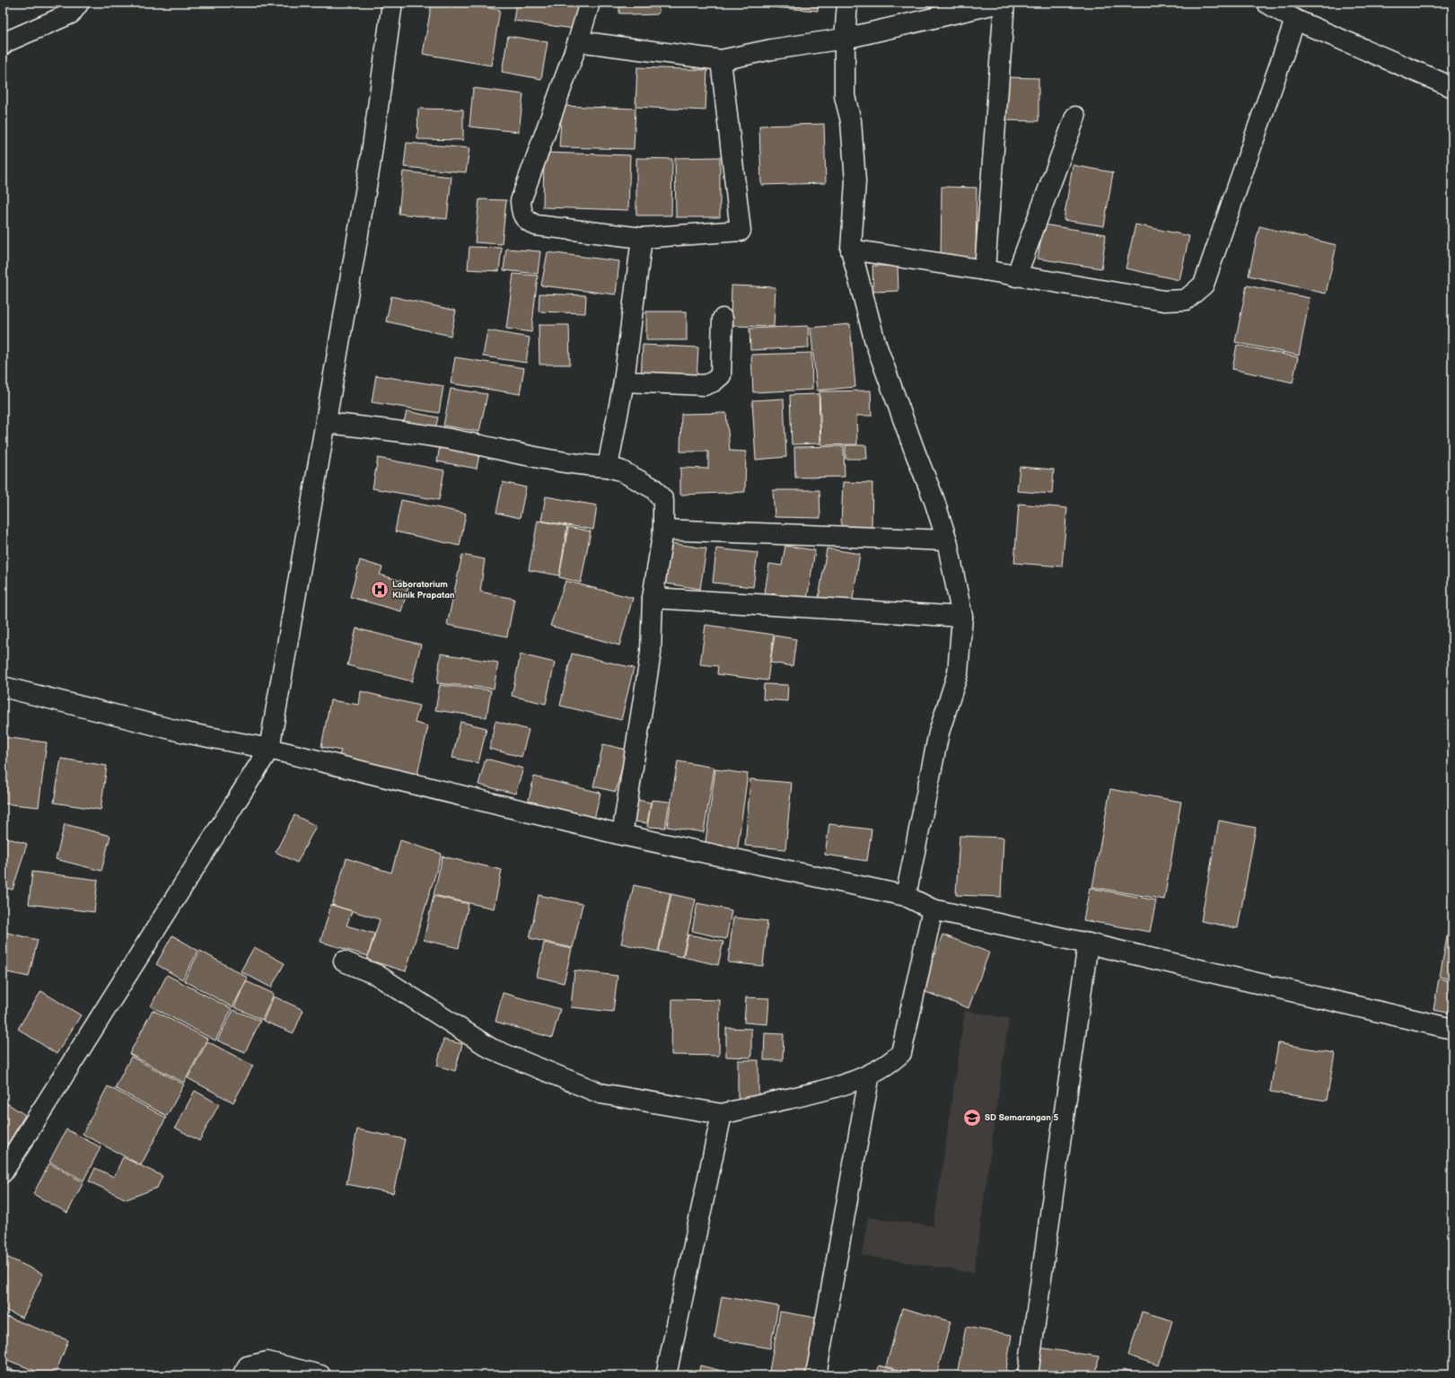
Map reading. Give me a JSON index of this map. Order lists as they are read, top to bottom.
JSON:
{
  "places": {
    "hospital": ["Laboratorium Klinik Prapatan"],
    "school or university": ["SD Semarangan 5"]
  }
}
